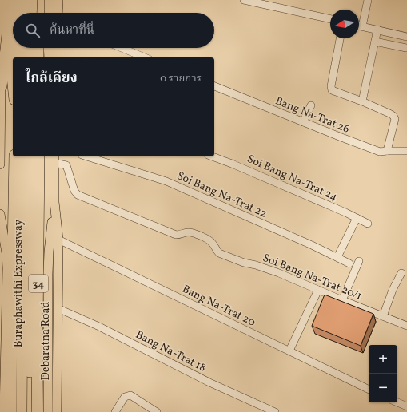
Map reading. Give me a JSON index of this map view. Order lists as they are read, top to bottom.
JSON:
{
  "streets": {
    "highway": ["Buraphawithi Expressway", "34", "Debaratna Road"],
    "street": [
      "Bang Na-Trat 26",
      "Soi Bang Na-Trat 24",
      "Soi Bang Na-Trat 22",
      "Soi Bang Na-Trat 20/1",
      "Bang Na-Trat 20",
      "Bang Na-Trat 18"
    ]
  },
  "crossings": [
    ["Soi Bang Na-Trat 20/1", "Debaratna Road"],
    ["Bang Na-Trat 20", "Debaratna Road"],
    ["Debaratna Road", "Bang Na-Trat 18"]
  ],
  "north": "left",
  "page": {
    "search": "ค้นหาที่นี่",
    "heading": ["ใกล้เคียง", "0 รายการ"],
    "map_buttons": ["+", "−"]
  }
}
